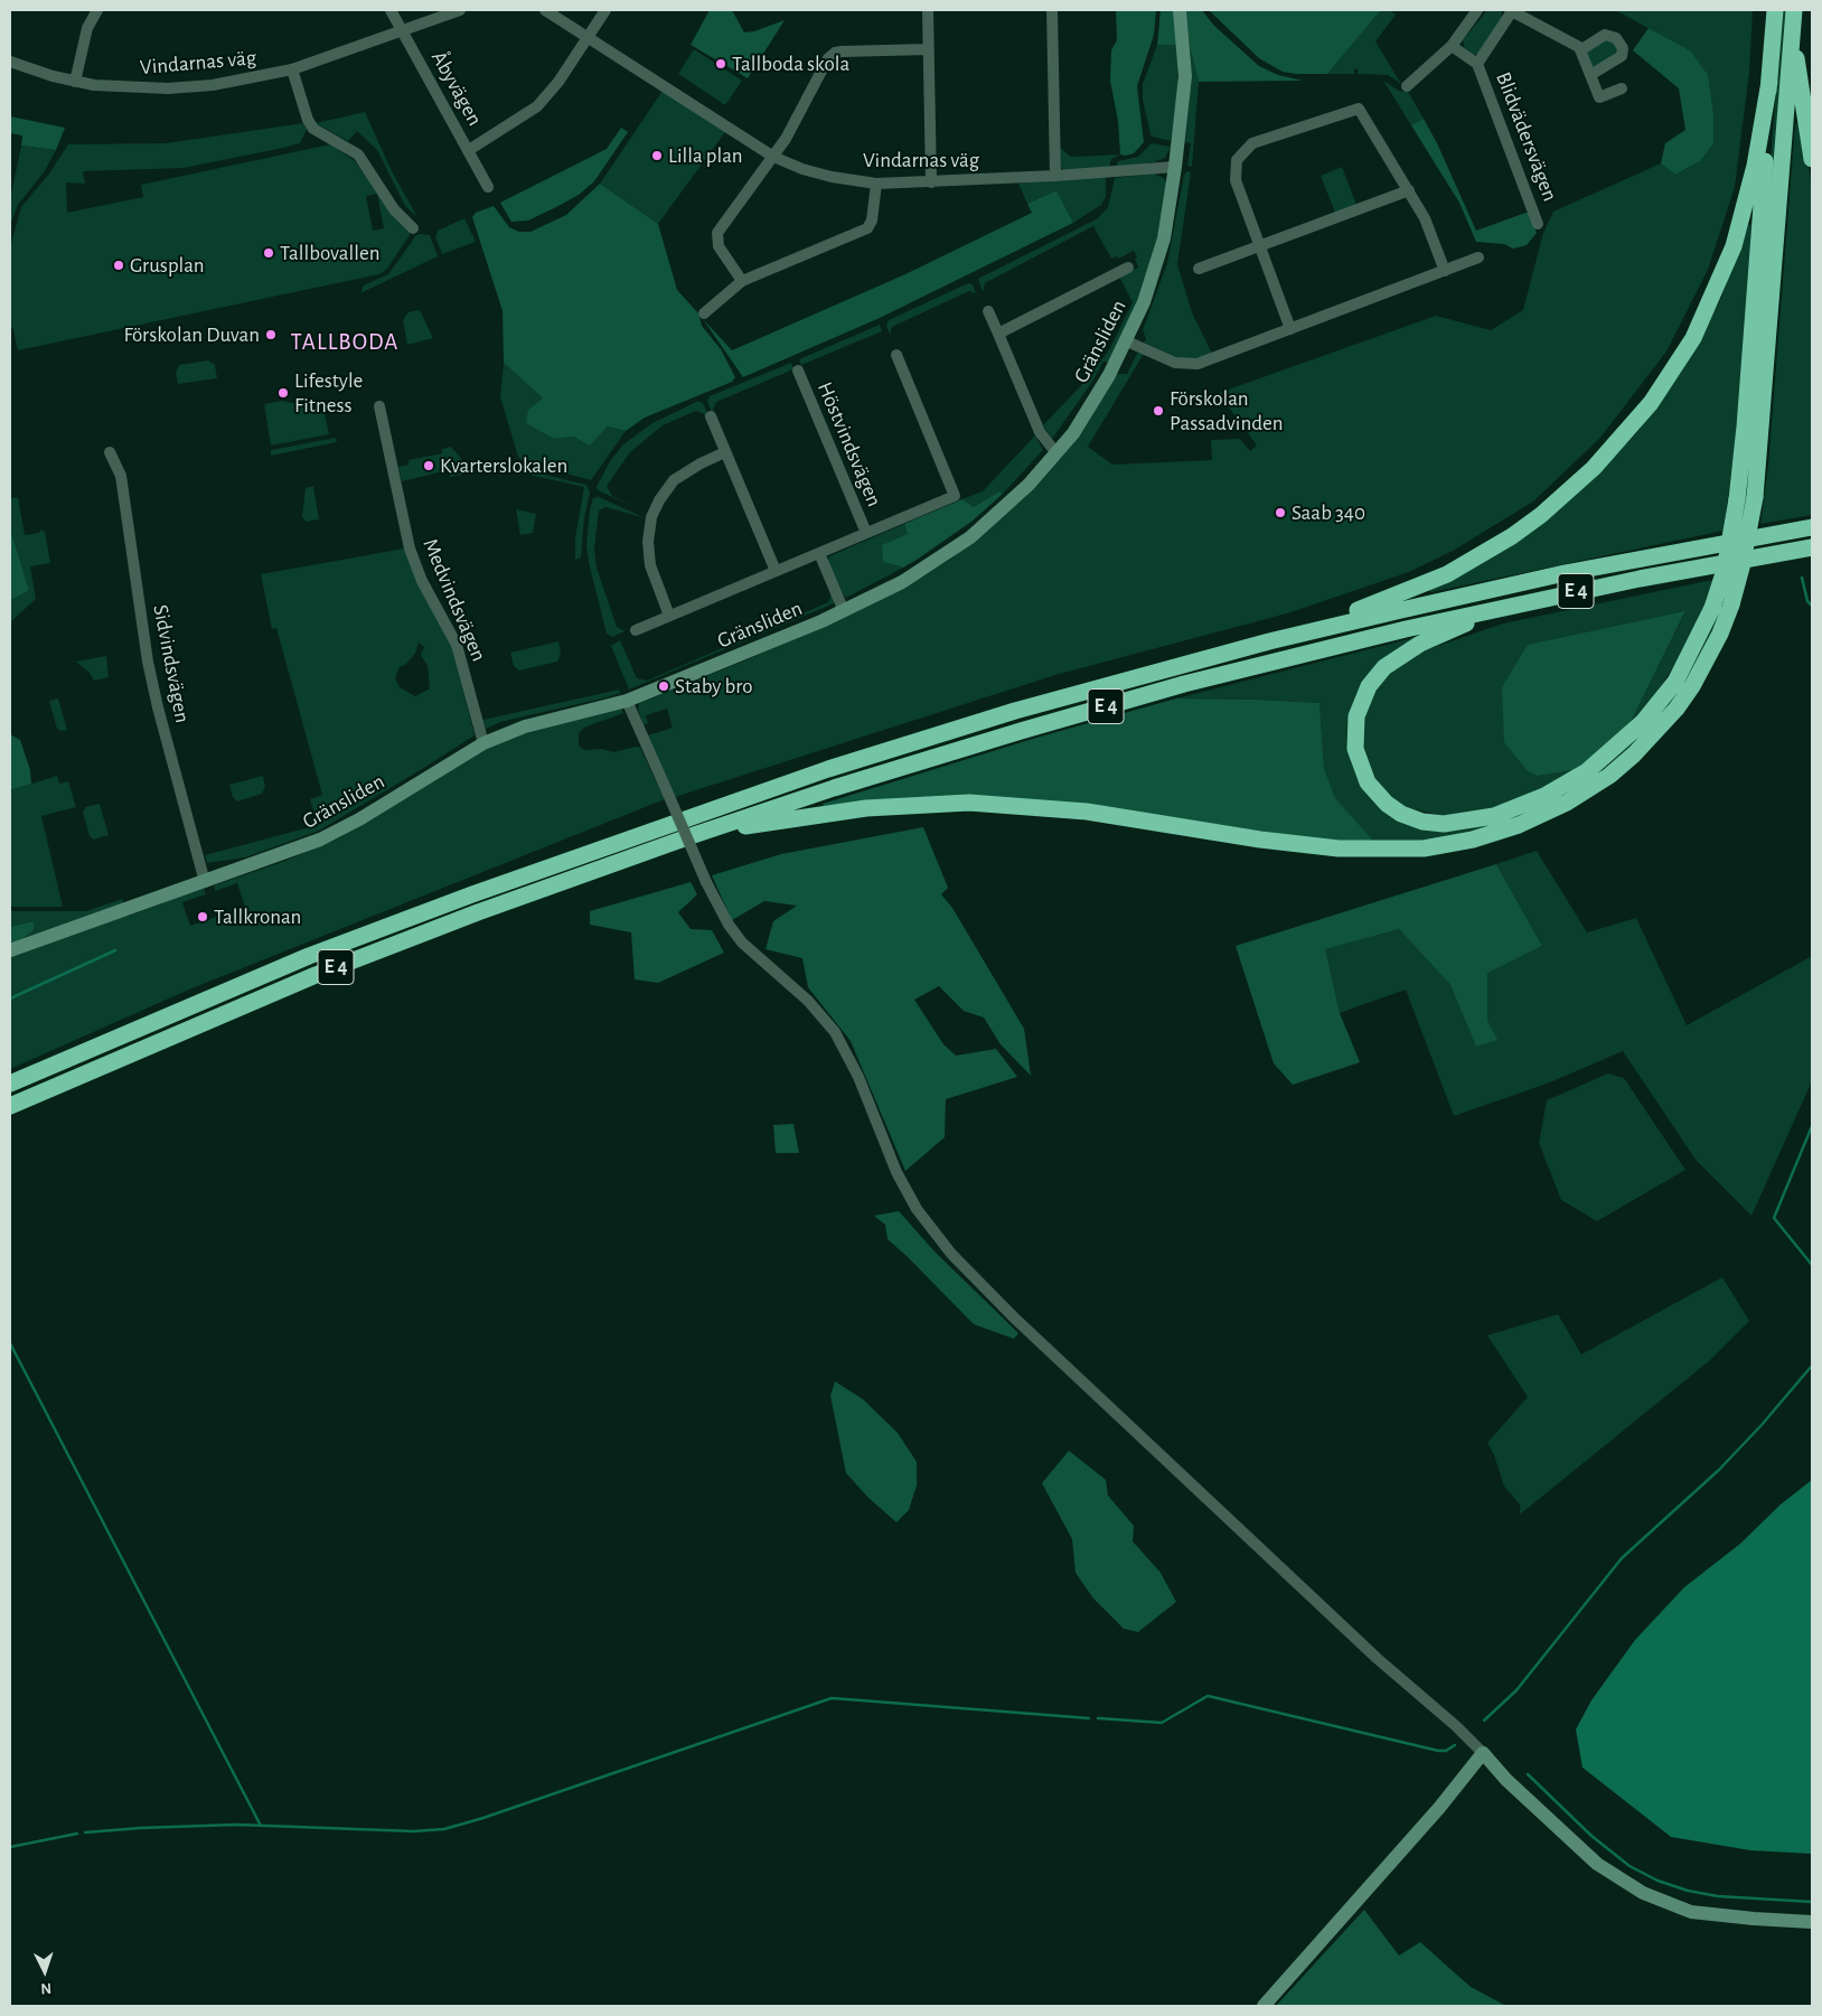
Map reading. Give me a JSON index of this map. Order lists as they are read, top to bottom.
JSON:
{
  "streets": {
    "highway": ["E 4"],
    "street": [
      "Vindarnas väg",
      "Åbyvägen",
      "Blidvädersvägen",
      "Gränsliden",
      "Höstvindsvägen",
      "Medvindsvägen",
      "Sidvindsvägen"
    ]
  },
  "crossings": [
    ["Vindarnas väg", "Åbyvägen"],
    ["Vindarnas väg", "Gränsliden"],
    ["Gränsliden", "Medvindsvägen"],
    ["Gränsliden", "Sidvindsvägen"]
  ],
  "districts": ["TALLBODA"],
  "places": [
    "Tallboda skola",
    "Lilla plan",
    "Tallbovallen",
    "Grusplan",
    "Förskolan Duvan",
    "Lifestyle Fitness",
    "Förskolan Passadvinden",
    "Kvarterslokalen",
    "Saab 340",
    "Staby bro",
    "Tallkronan"
  ],
  "north": "bottom"
}
